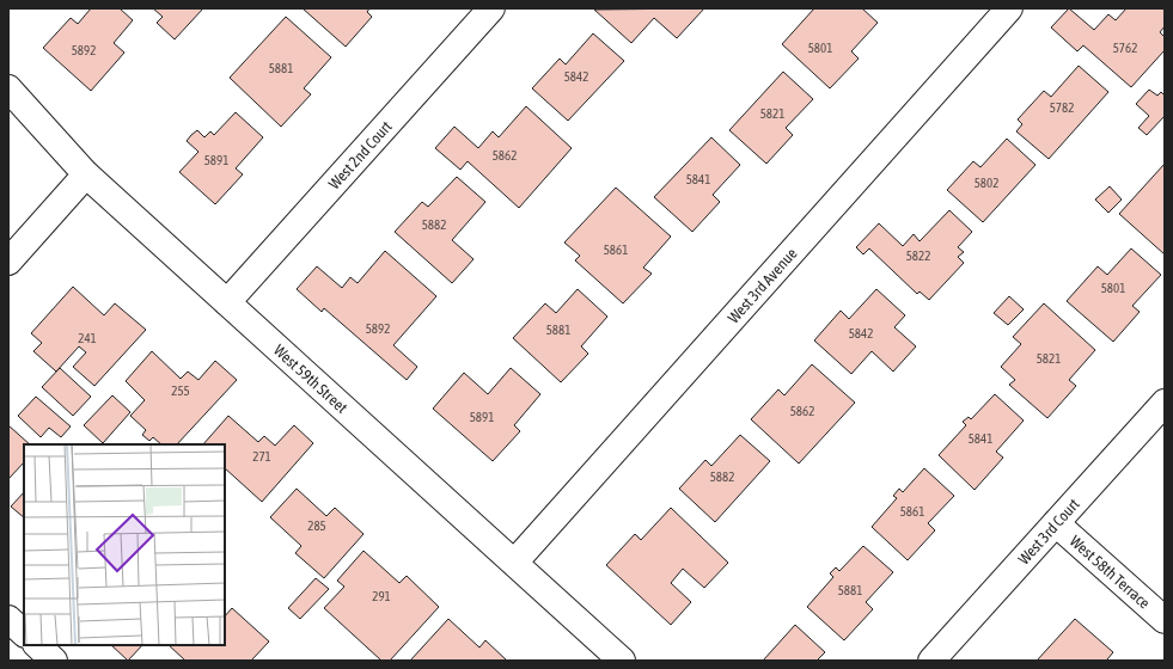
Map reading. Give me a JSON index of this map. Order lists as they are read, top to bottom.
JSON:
{
  "streets": {
    "street": [
      "West 2nd Court",
      "West 3rd Avenue",
      "West 59th Street",
      "West 3rd Court",
      "West 58th Terrace"
    ]
  },
  "crossings": [
    ["West 2nd Court", "West 59th Street"],
    ["West 3rd Avenue", "West 59th Street"],
    ["West 3rd Court", "West 58th Terrace"]
  ],
  "house_numbers": [
    "5801",
    "5762",
    "5892",
    "5881",
    "5842",
    "5782",
    "5821",
    "5862",
    "5891",
    "5841",
    "5802",
    "5882",
    "5861",
    "5822",
    "5801",
    "5892",
    "5881",
    "5842",
    "241",
    "5821",
    "255",
    "5862",
    "5891",
    "5841",
    "271",
    "5882",
    "5861",
    "285",
    "5881",
    "291"
  ]
}
